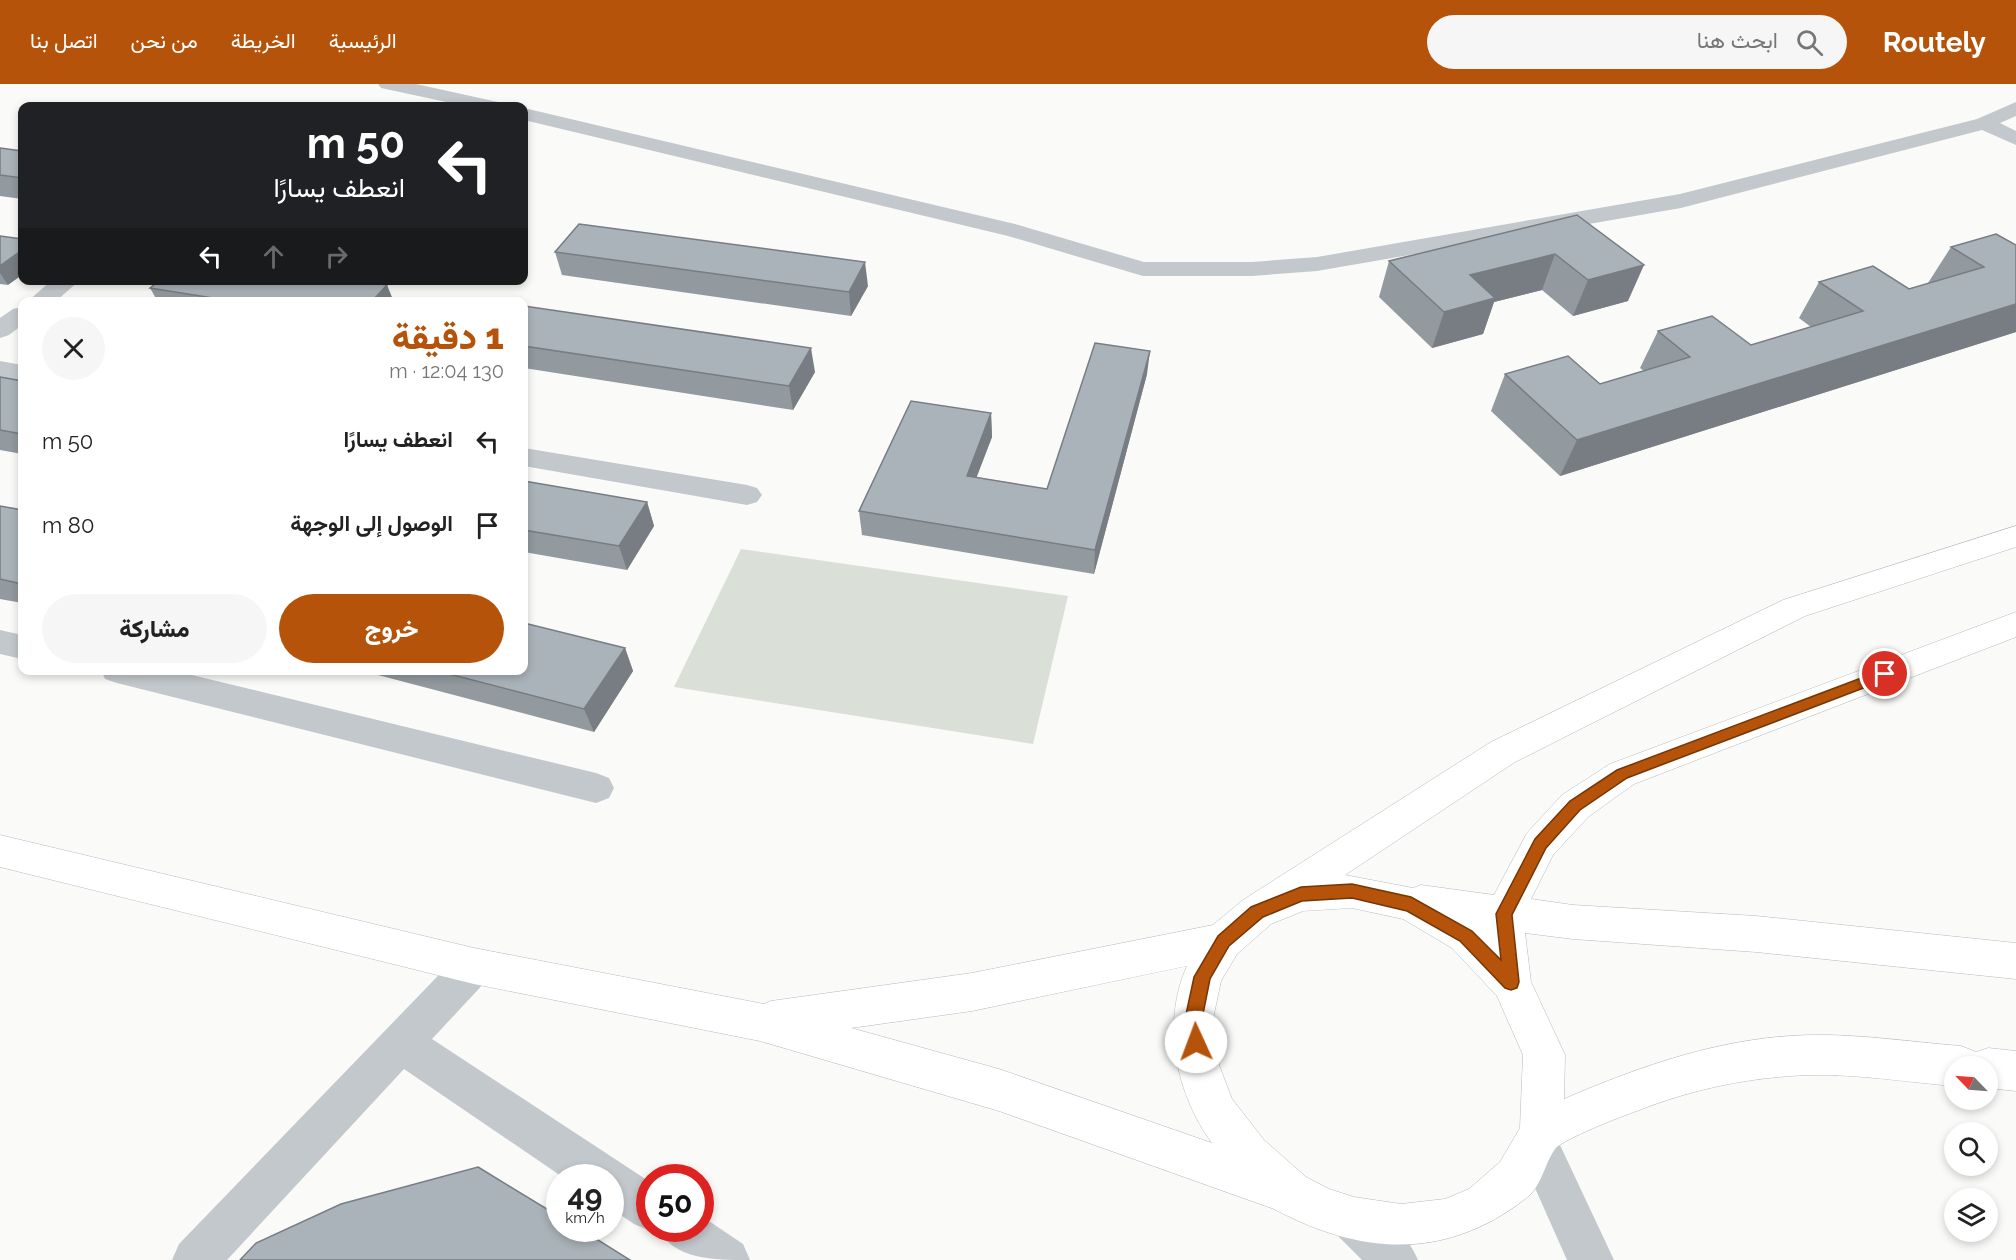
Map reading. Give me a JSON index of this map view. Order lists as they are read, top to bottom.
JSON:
{
  "north": "top left",
  "page": {
    "header": "Routely",
    "search": "ابحث هنا",
    "nav": [
      "الرئيسية",
      "الخريطة",
      "من نحن",
      "اتصل بنا"
    ],
    "turn": ["50 m", "انعطف يسارًا"],
    "heading": ["1 دقيقة", "130 m · 12:04"],
    "list": [
      {
        "name": "انعطف يسارًا",
        "value": "50 m"
      },
      {
        "name": "الوصول إلى الوجهة",
        "value": "80 m"
      }
    ],
    "buttons": ["خروج", "مشاركة"],
    "speed": "49 km/h",
    "limit": "50"
  }
}
